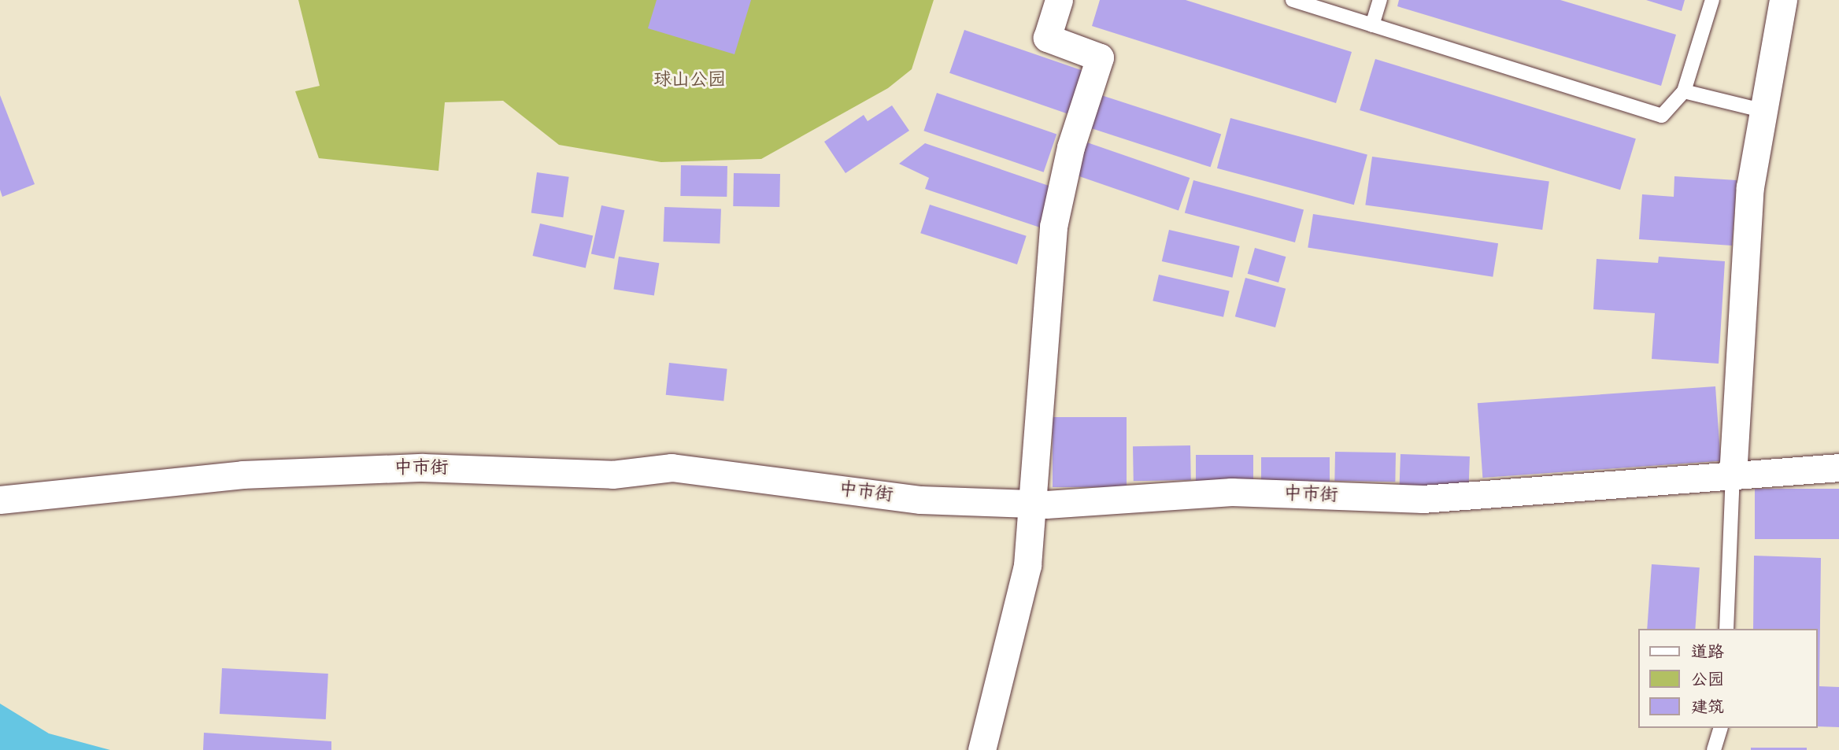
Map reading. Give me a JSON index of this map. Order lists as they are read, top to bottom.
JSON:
{
  "streets": {
    "street": ["中市街"]
  },
  "parks": ["球山公园"],
  "legend": ["道路", "公园", "建筑"]
}
